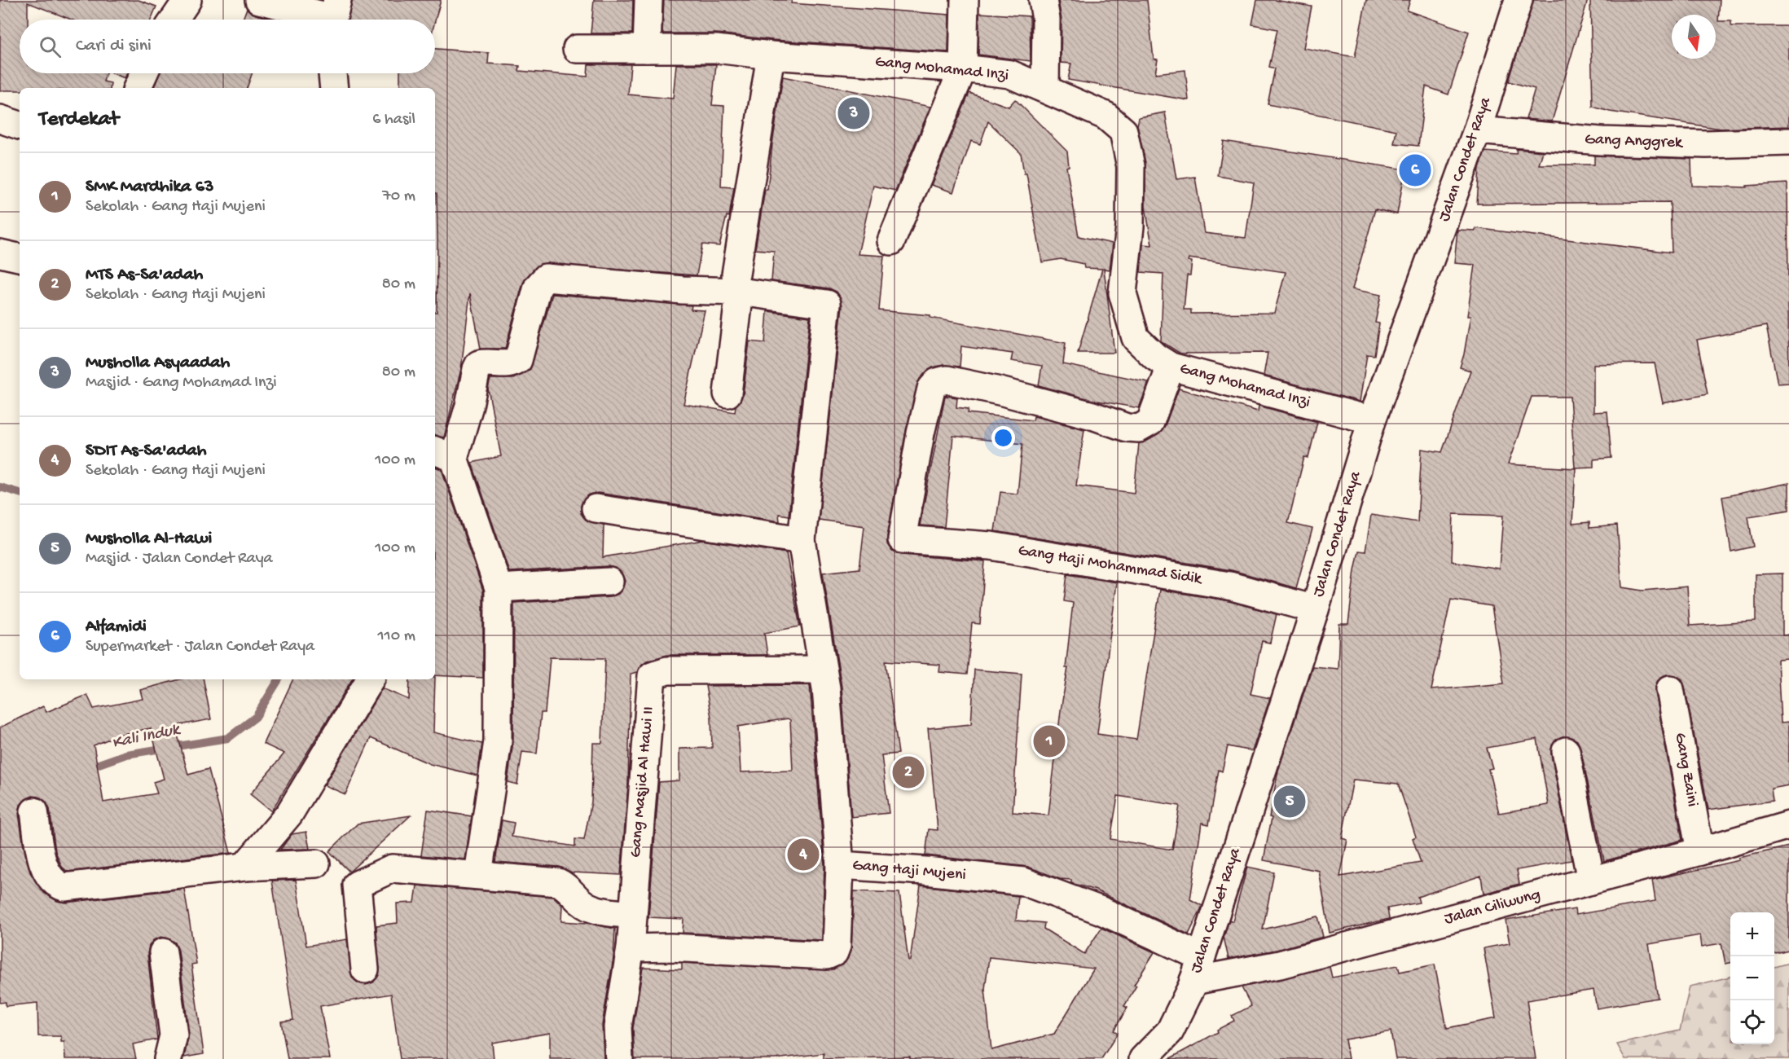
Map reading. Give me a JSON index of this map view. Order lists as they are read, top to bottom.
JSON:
{
  "streets": {
    "street": [
      "Gang Mohamad Inzi",
      "Gang Anggrek",
      "Jalan Condet Raya",
      "Gang Haji Mohammad Sidik",
      "Gang Zaini",
      "Gang Masjid Al Hawi II",
      "Gang Haji Mujeni",
      "Jalan Ciliwung"
    ]
  },
  "crossings": [
    ["Gang Mohamad Inzi", "Jalan Condet Raya"],
    ["Gang Mohamad Inzi", "Gang Haji Mohammad Sidik"],
    ["Gang Anggrek", "Jalan Condet Raya"],
    ["Jalan Condet Raya", "Gang Haji Mohammad Sidik"],
    ["Jalan Condet Raya", "Gang Haji Mujeni"],
    ["Jalan Condet Raya", "Jalan Ciliwung"],
    ["Gang Zaini", "Jalan Ciliwung"],
    ["Gang Masjid Al Hawi II", "Gang Haji Mujeni"],
    ["Gang Haji Mujeni", "Jalan Ciliwung"]
  ],
  "water": ["Kali Induk"],
  "north": "bottom",
  "page": {
    "search": "Cari di sini",
    "heading": ["Terdekat", "6 hasil"],
    "pins": [
      "3",
      "6",
      "1",
      "2",
      "5",
      "4"
    ],
    "list": [
      {
        "mark": "1",
        "name": "SMK Mardhika 63",
        "note": "Sekolah · Gang Haji Mujeni",
        "value": "70 m"
      },
      {
        "mark": "2",
        "name": "MTS As-Sa'adah",
        "note": "Sekolah · Gang Haji Mujeni",
        "value": "80 m"
      },
      {
        "mark": "3",
        "name": "Musholla Asyaadah",
        "note": "Masjid · Gang Mohamad Inzi",
        "value": "80 m"
      },
      {
        "mark": "4",
        "name": "SDIT As-Sa'adah",
        "note": "Sekolah · Gang Haji Mujeni",
        "value": "100 m"
      },
      {
        "mark": "5",
        "name": "Musholla Al-Hawi",
        "note": "Masjid · Jalan Condet Raya",
        "value": "100 m"
      },
      {
        "mark": "6",
        "name": "Alfamidi",
        "note": "Supermarket · Jalan Condet Raya",
        "value": "110 m"
      }
    ],
    "map_buttons": ["+", "−"]
  }
}
